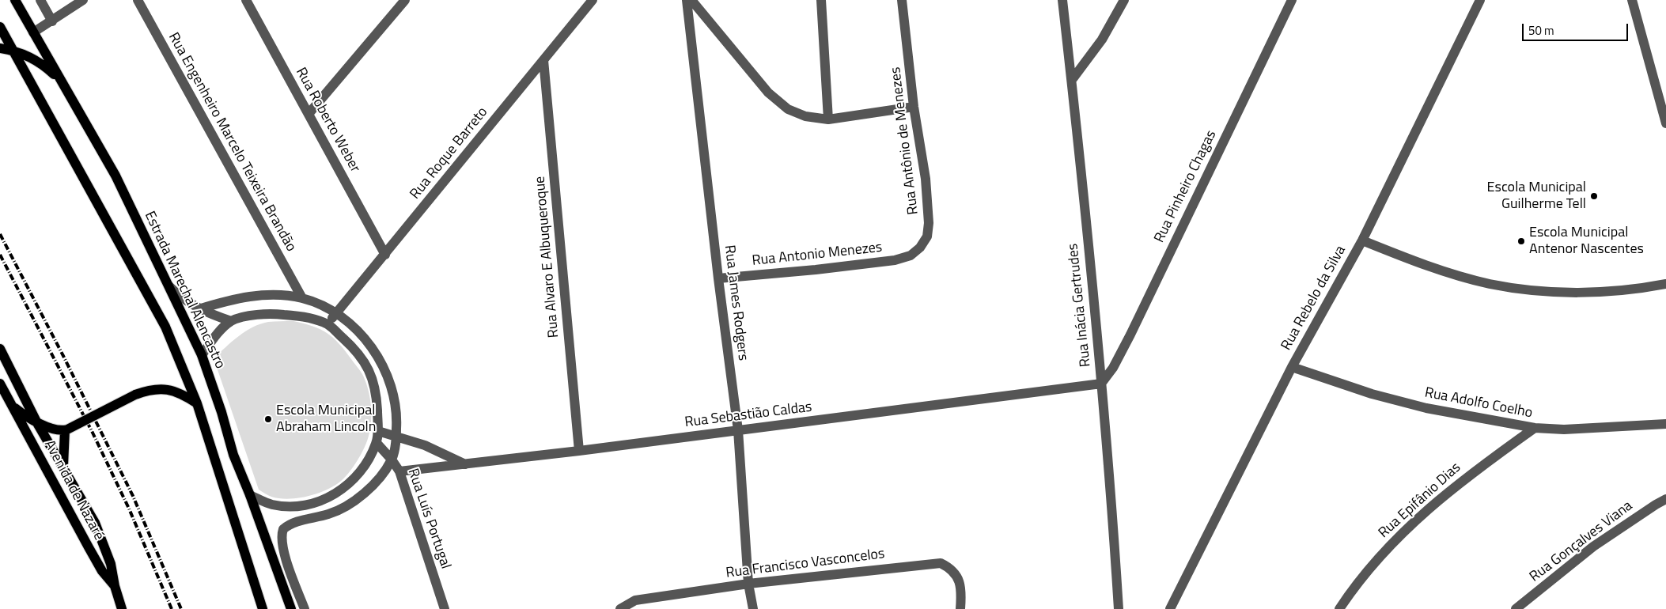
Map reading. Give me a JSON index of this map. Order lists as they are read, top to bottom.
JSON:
{
  "streets": {
    "main road": ["Estrada Marechal Alencastro", "Avenida de Nazaré"],
    "street": [
      "Rua Roberto Weber",
      "Rua Antônio de Menezes",
      "Rua Engenheiro Marcelo Teixeira Brandão",
      "Rua Roque Barreto",
      "Rua Pinheiro Chagas",
      "Rua Antonio Menezes",
      "Rua Alvaro E Albuqueroque",
      "Rua Rebelo da Silva",
      "Rua James Rodgers",
      "Rua Inácia Gertrudes",
      "Rua Adolfo Coelho",
      "Rua Sebastião Caldas",
      "Rua Epifânio Dias",
      "Rua Luís Portugal",
      "Rua Gonçalves Viana",
      "Rua Francisco Vasconcelos"
    ]
  },
  "crossings": [
    ["Rua Roberto Weber", "Rua Roque Barreto"],
    ["Rua Antônio de Menezes", "Rua Antonio Menezes"],
    ["Rua Roque Barreto", "Rua Alvaro E Albuqueroque"],
    ["Rua Pinheiro Chagas", "Rua Inácia Gertrudes"],
    ["Rua Pinheiro Chagas", "Rua Sebastião Caldas"],
    ["Rua Antonio Menezes", "Rua James Rodgers"],
    ["Rua Alvaro E Albuqueroque", "Rua Sebastião Caldas"],
    ["Rua Rebelo da Silva", "Rua Adolfo Coelho"],
    ["Rua James Rodgers", "Rua Sebastião Caldas"],
    ["Rua James Rodgers", "Rua Francisco Vasconcelos"],
    ["Rua Inácia Gertrudes", "Rua Sebastião Caldas"],
    ["Rua Adolfo Coelho", "Rua Epifânio Dias"],
    ["Rua Sebastião Caldas", "Rua Luís Portugal"]
  ],
  "places": ["Escola Municipal Guilherme Tell", "Escola Municipal Antenor Nascentes", "Escola Municipal Abraham Lincoln"],
  "scale_bar": "50 m"
}
